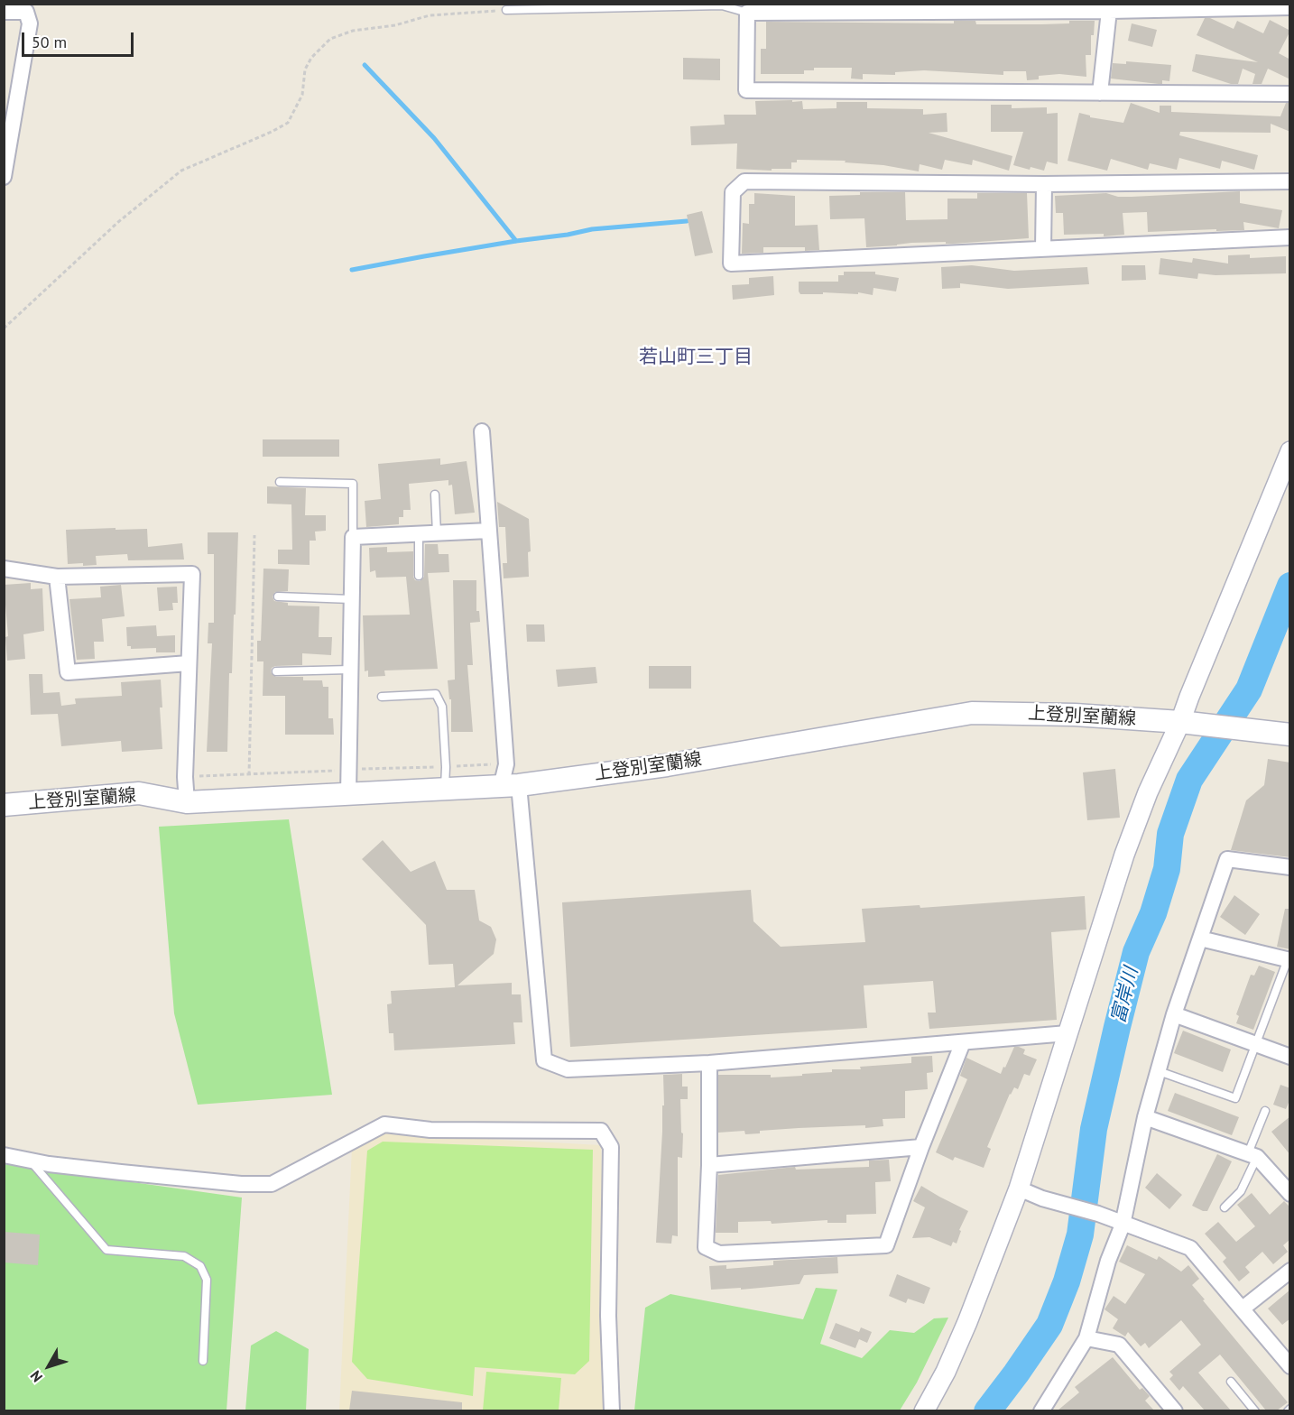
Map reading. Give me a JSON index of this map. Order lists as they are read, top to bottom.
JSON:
{
  "streets": {
    "main road": ["上登別室蘭線"]
  },
  "districts": ["若山町三丁目"],
  "water": ["富岸川"],
  "scale_bar": "50 m",
  "north": "bottom left"
}
